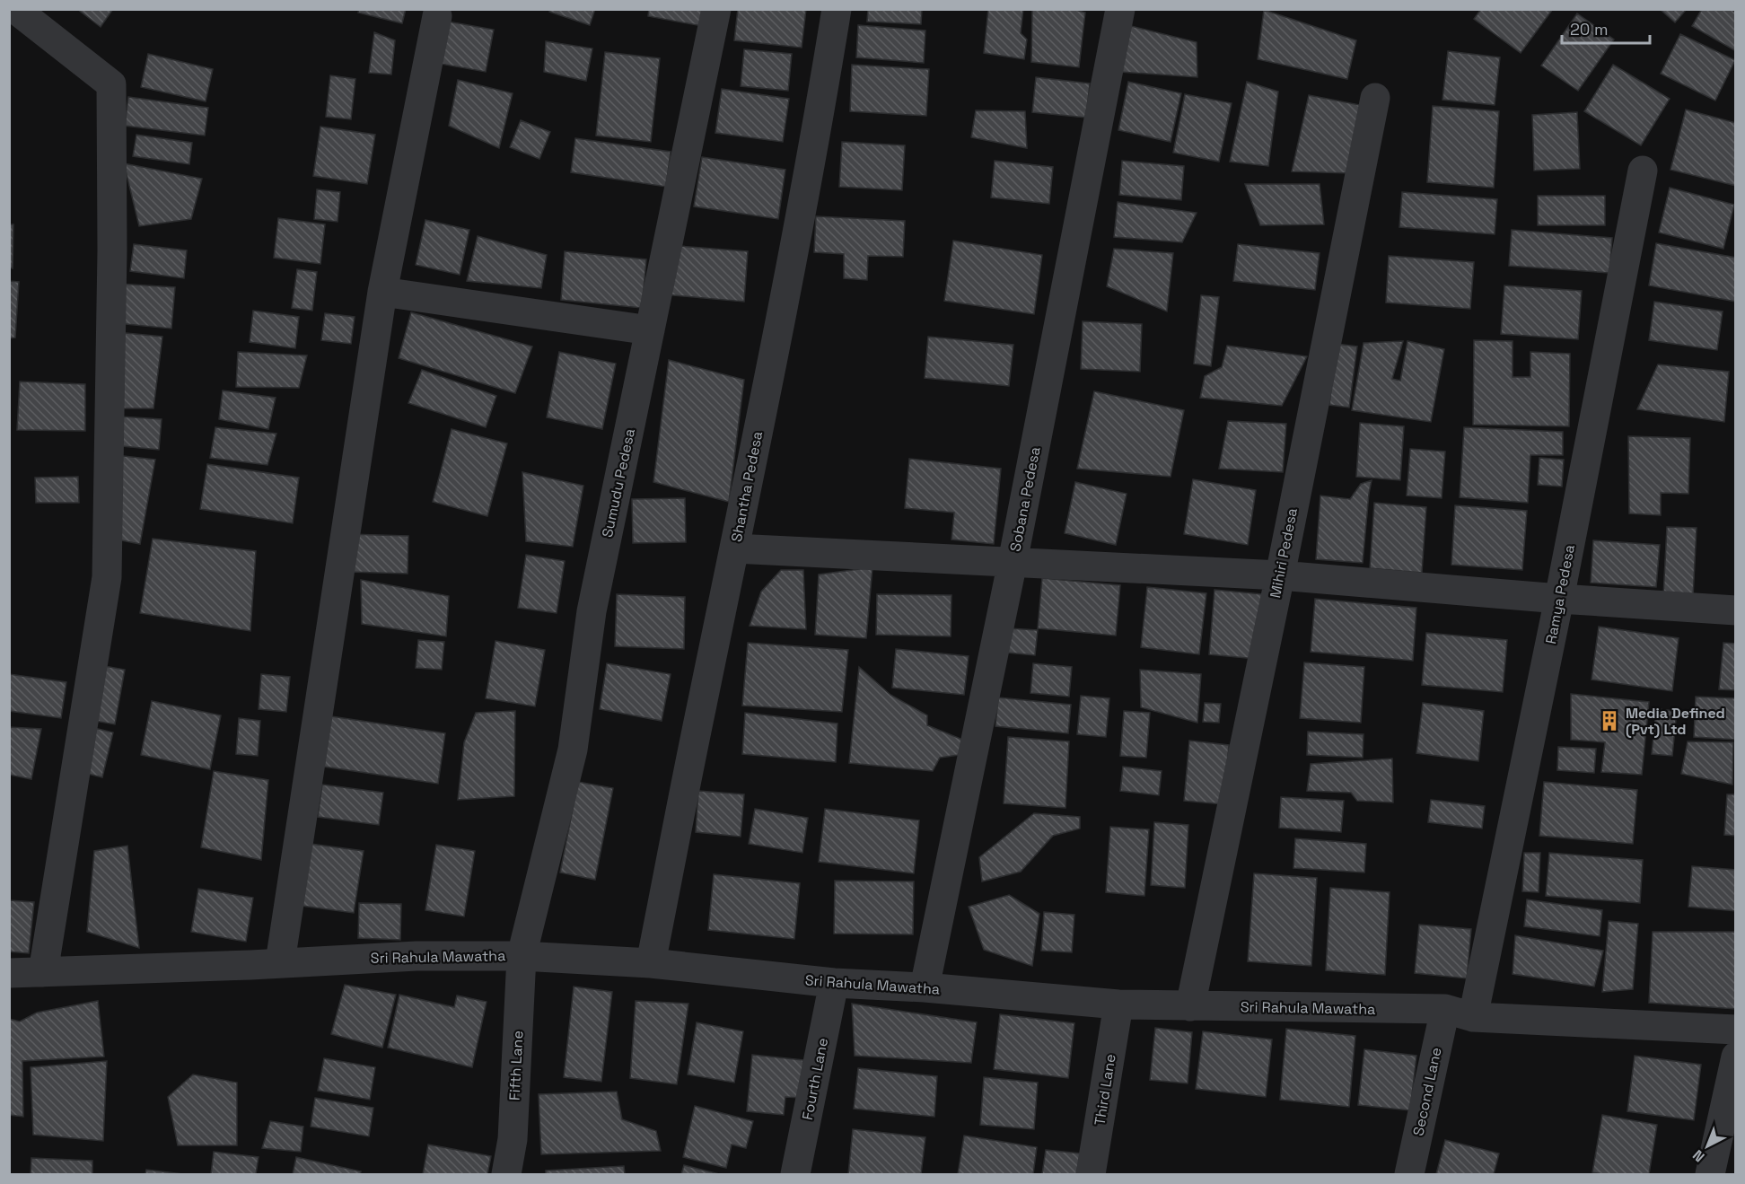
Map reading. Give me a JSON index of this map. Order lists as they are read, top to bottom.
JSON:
{
  "streets": {
    "street": [
      "Sumudu Pedesa",
      "Shantha Pedesa",
      "Sobana Pedesa",
      "Mihiri Pedesa",
      "Ramya Pedesa",
      "Sri Rahula Mawatha",
      "Fifth Lane",
      "Fourth Lane",
      "Third Lane",
      "Second Lane"
    ]
  },
  "crossings": [
    ["Sumudu Pedesa", "Sri Rahula Mawatha"],
    ["Sumudu Pedesa", "Fifth Lane"],
    ["Shantha Pedesa", "Sri Rahula Mawatha"],
    ["Sobana Pedesa", "Sri Rahula Mawatha"],
    ["Mihiri Pedesa", "Sri Rahula Mawatha"],
    ["Ramya Pedesa", "Sri Rahula Mawatha"],
    ["Sri Rahula Mawatha", "Fifth Lane"],
    ["Sri Rahula Mawatha", "Fourth Lane"],
    ["Sri Rahula Mawatha", "Third Lane"],
    ["Sri Rahula Mawatha", "Second Lane"]
  ],
  "places": {
    "building": ["Media Defined (Pvt) Ltd"]
  },
  "scale_bar": "20 m",
  "north": "bottom left"
}
